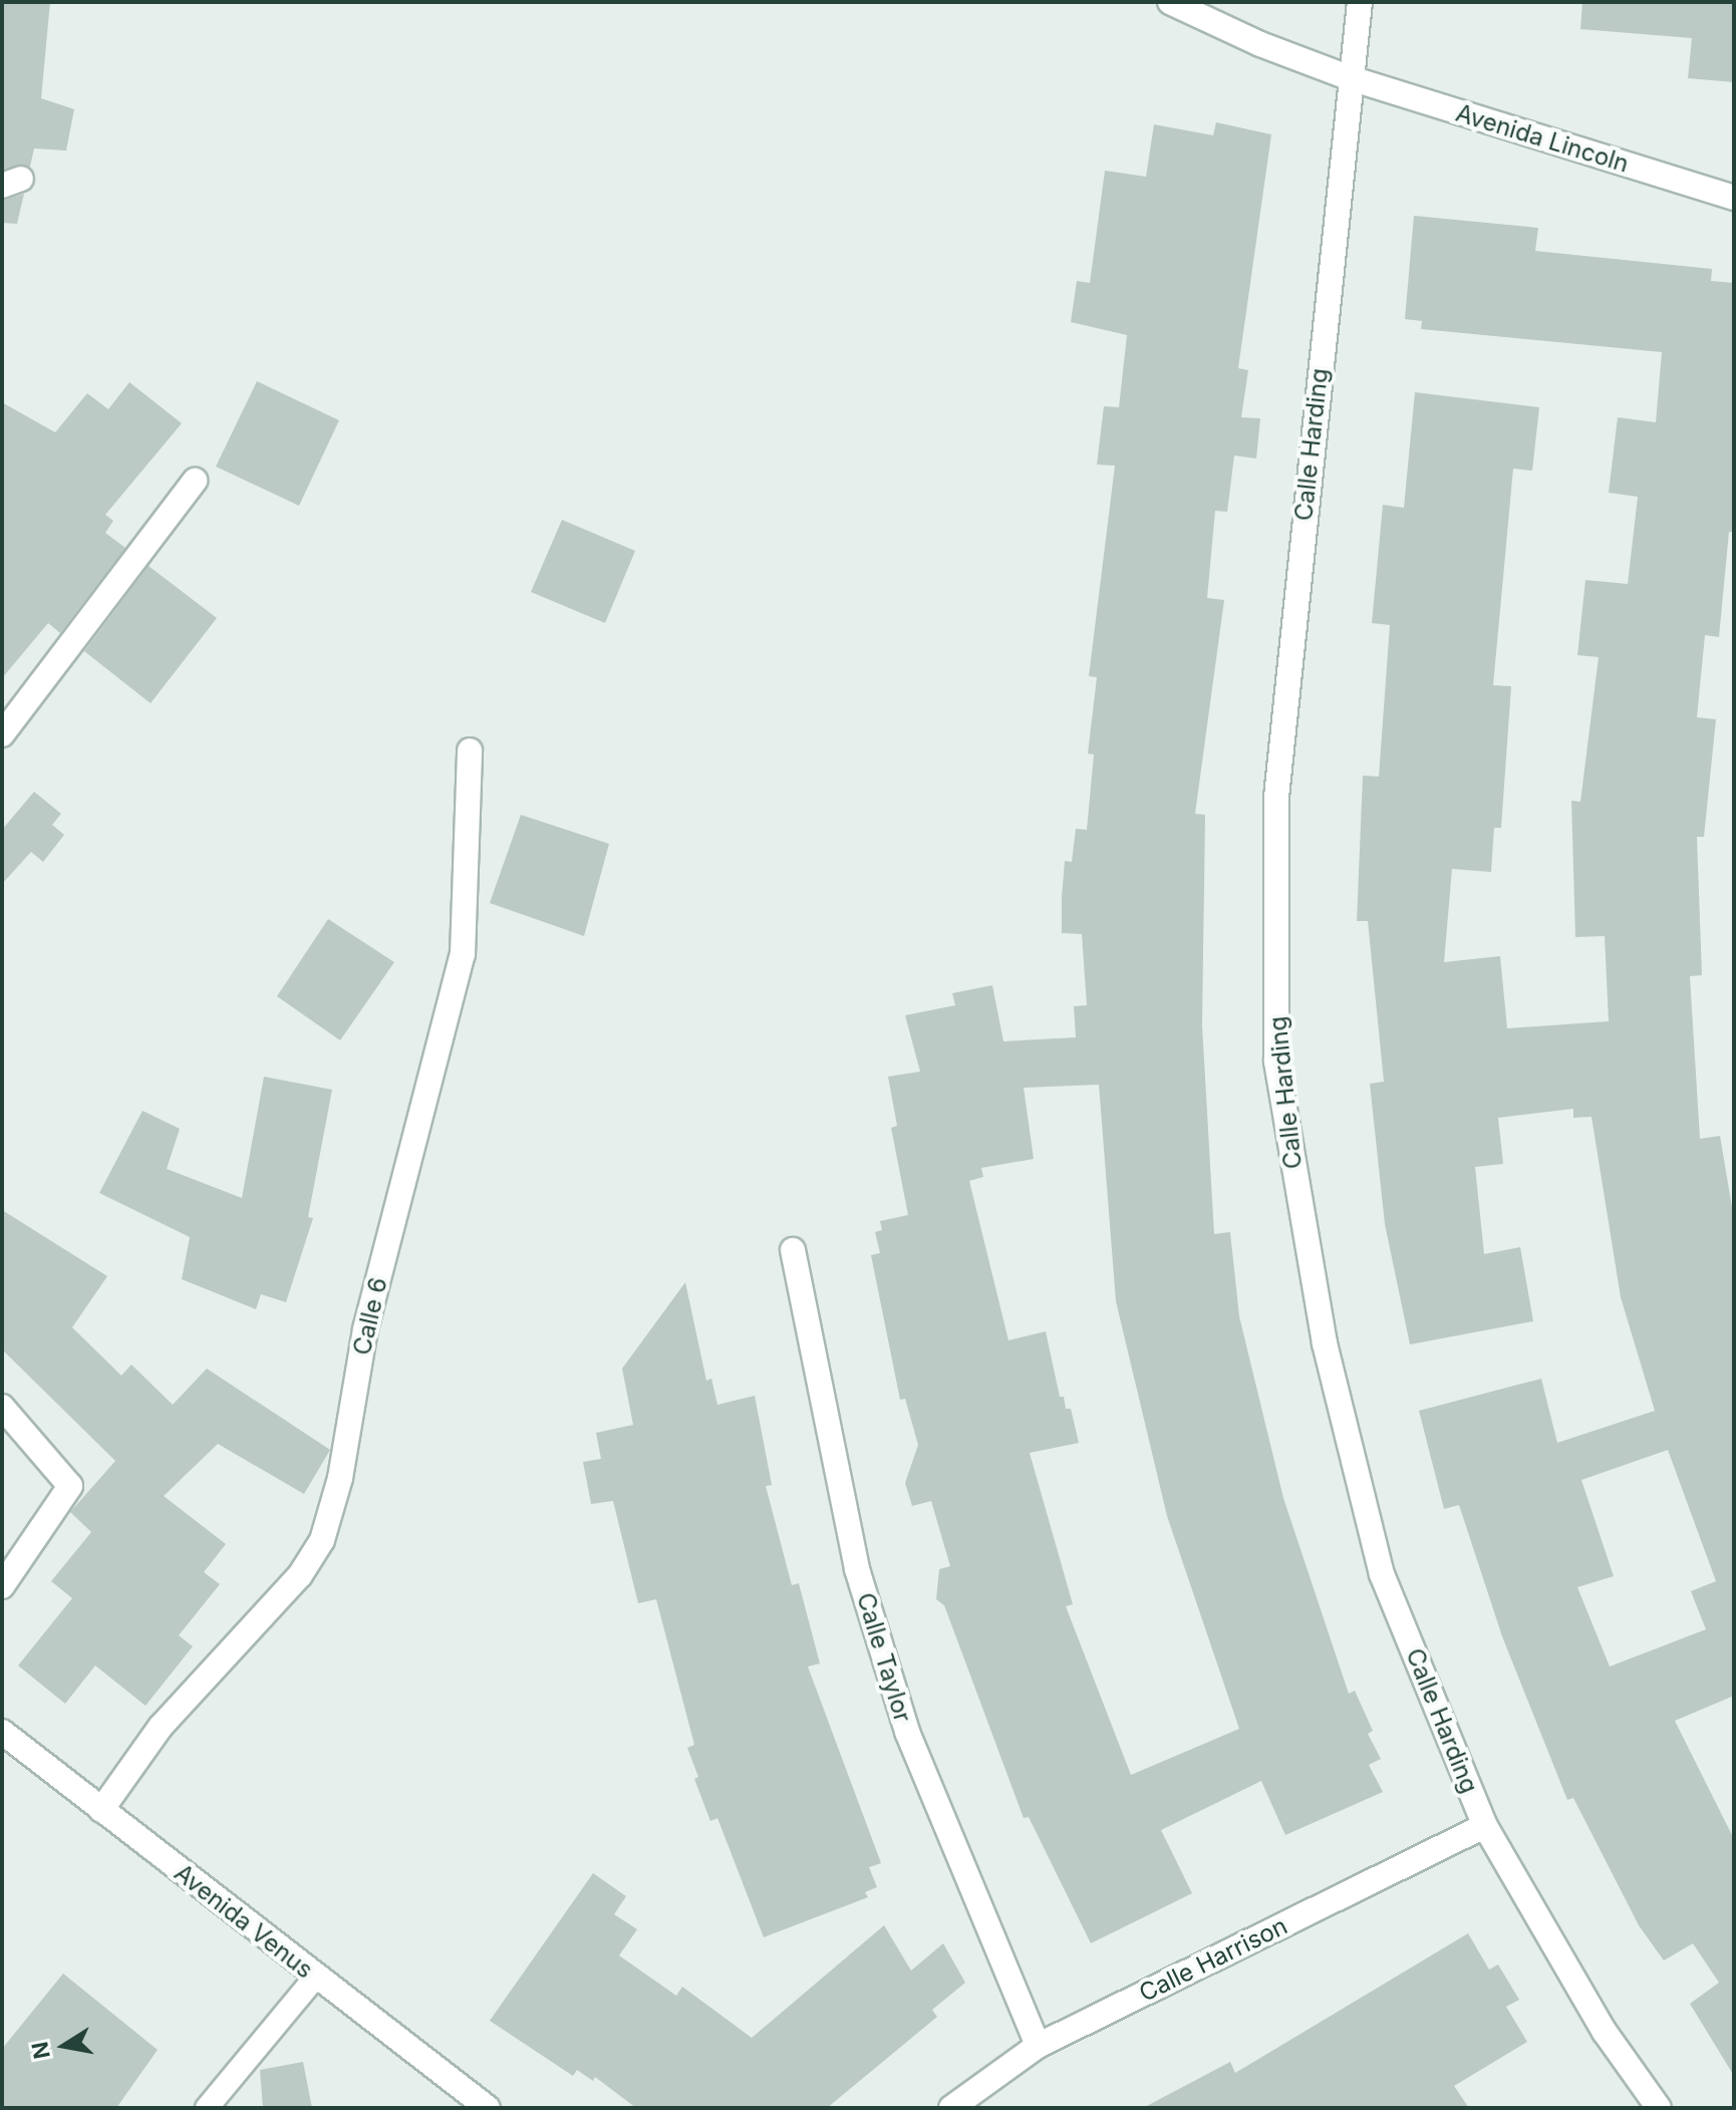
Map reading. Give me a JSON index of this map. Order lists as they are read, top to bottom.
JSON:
{
  "streets": {
    "street": [
      "Avenida Lincoln",
      "Calle Harding",
      "Calle 6",
      "Calle Taylor",
      "Avenida Venus",
      "Calle Harrison"
    ]
  },
  "crossings": [
    ["Avenida Lincoln", "Calle Harding"],
    ["Calle Harding", "Calle Harrison"],
    ["Calle 6", "Avenida Venus"],
    ["Calle Taylor", "Calle Harrison"]
  ],
  "north": "left"
}
